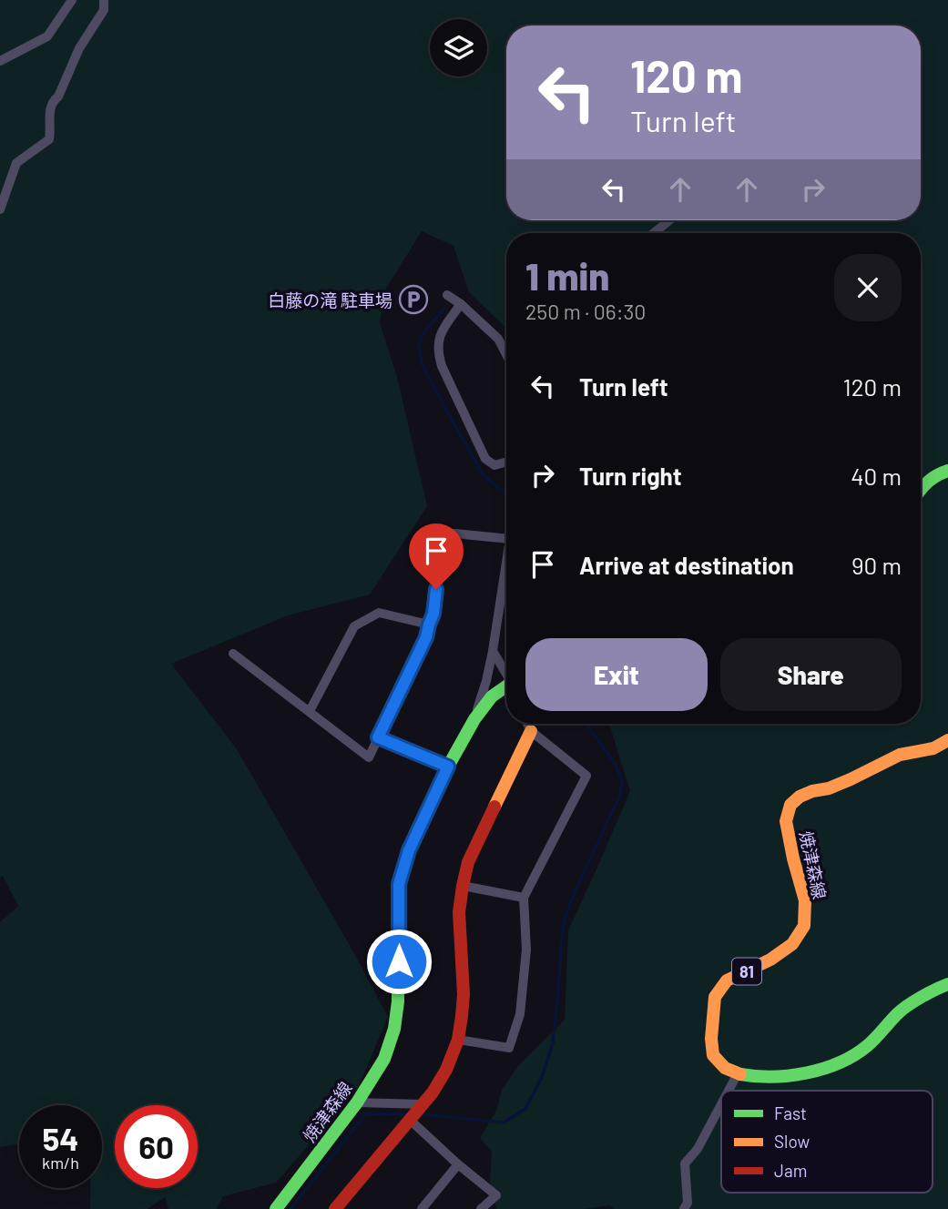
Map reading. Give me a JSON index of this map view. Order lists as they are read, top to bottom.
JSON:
{
  "streets": {
    "main road": ["焼津森線", "81"]
  },
  "places": {
    "parking": ["白藤の滝 駐車場"]
  },
  "legend": ["Fast", "Slow", "Jam"],
  "page": {
    "turn": ["120 m", "Turn left"],
    "heading": ["1 min", "250 m · 06:30"],
    "list": [
      {
        "name": "Turn left",
        "value": "120 m"
      },
      {
        "name": "Turn right",
        "value": "40 m"
      },
      {
        "name": "Arrive at destination",
        "value": "90 m"
      }
    ],
    "buttons": ["Exit", "Share"],
    "speed": "54 km/h",
    "limit": "60"
  }
}
